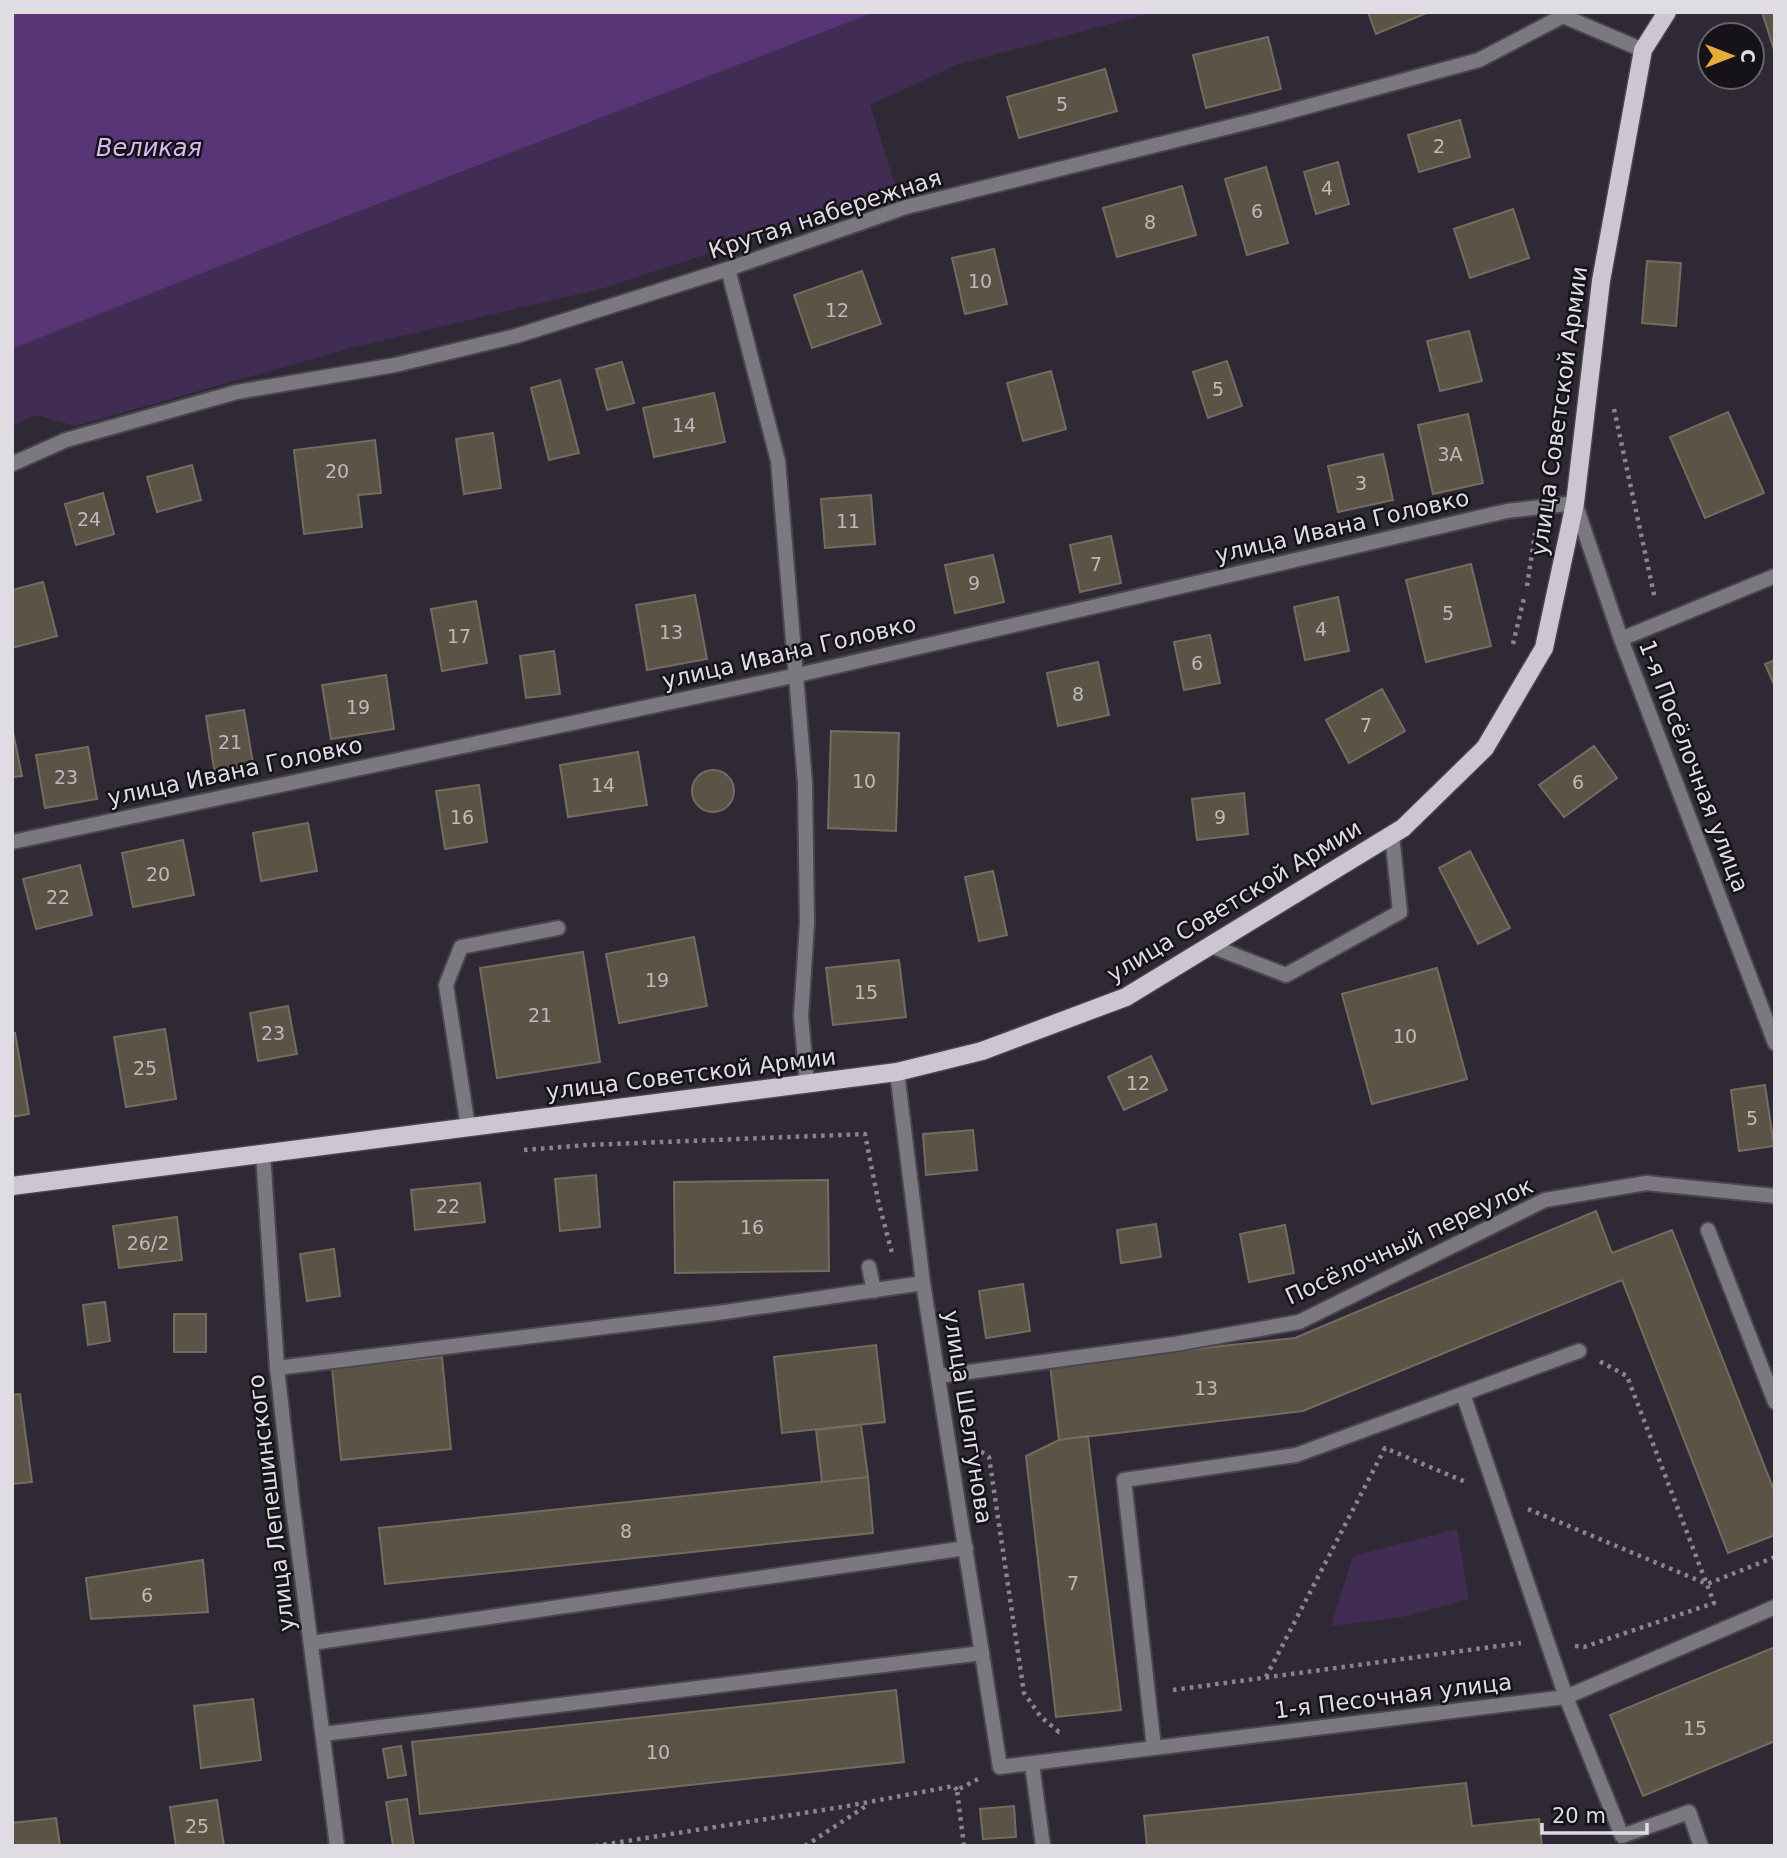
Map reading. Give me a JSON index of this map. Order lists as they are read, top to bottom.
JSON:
{
  "streets": {
    "main road": ["улица Советской Армии"],
    "street": [
      "Крутая набережная",
      "улица Ивана Головко",
      "1-я Посёлочная улица",
      "Посёлочный переулок",
      "улица Шелгунова",
      "улица Лепешинского",
      "1-я Песочная улица"
    ]
  },
  "crossings": [
    ["Крутая набережная", "улица Советской Армии"],
    ["улица Советской Армии", "улица Ивана Головко"],
    ["улица Советской Армии", "1-я Посёлочная улица"],
    ["улица Советской Армии", "улица Шелгунова"],
    ["улица Советской Армии", "улица Лепешинского"],
    ["улица Ивана Головко", "1-я Посёлочная улица"],
    ["Посёлочный переулок", "улица Шелгунова"],
    ["улица Шелгунова", "1-я Песочная улица"]
  ],
  "water": ["Великая"],
  "house_numbers": [
    "5",
    "2",
    "4",
    "6",
    "8",
    "10",
    "12",
    "5",
    "14",
    "3А",
    "20",
    "3",
    "24",
    "11",
    "7",
    "9",
    "5",
    "4",
    "13",
    "17",
    "6",
    "8",
    "19",
    "7",
    "21",
    "23",
    "10",
    "6",
    "14",
    "16",
    "9",
    "20",
    "22",
    "19",
    "15",
    "21",
    "23",
    "10",
    "25",
    "12",
    "5",
    "22",
    "16",
    "26/2",
    "13",
    "8",
    "7",
    "6",
    "15",
    "10",
    "25"
  ],
  "scale_bar": "20 m",
  "north": "right"
}
